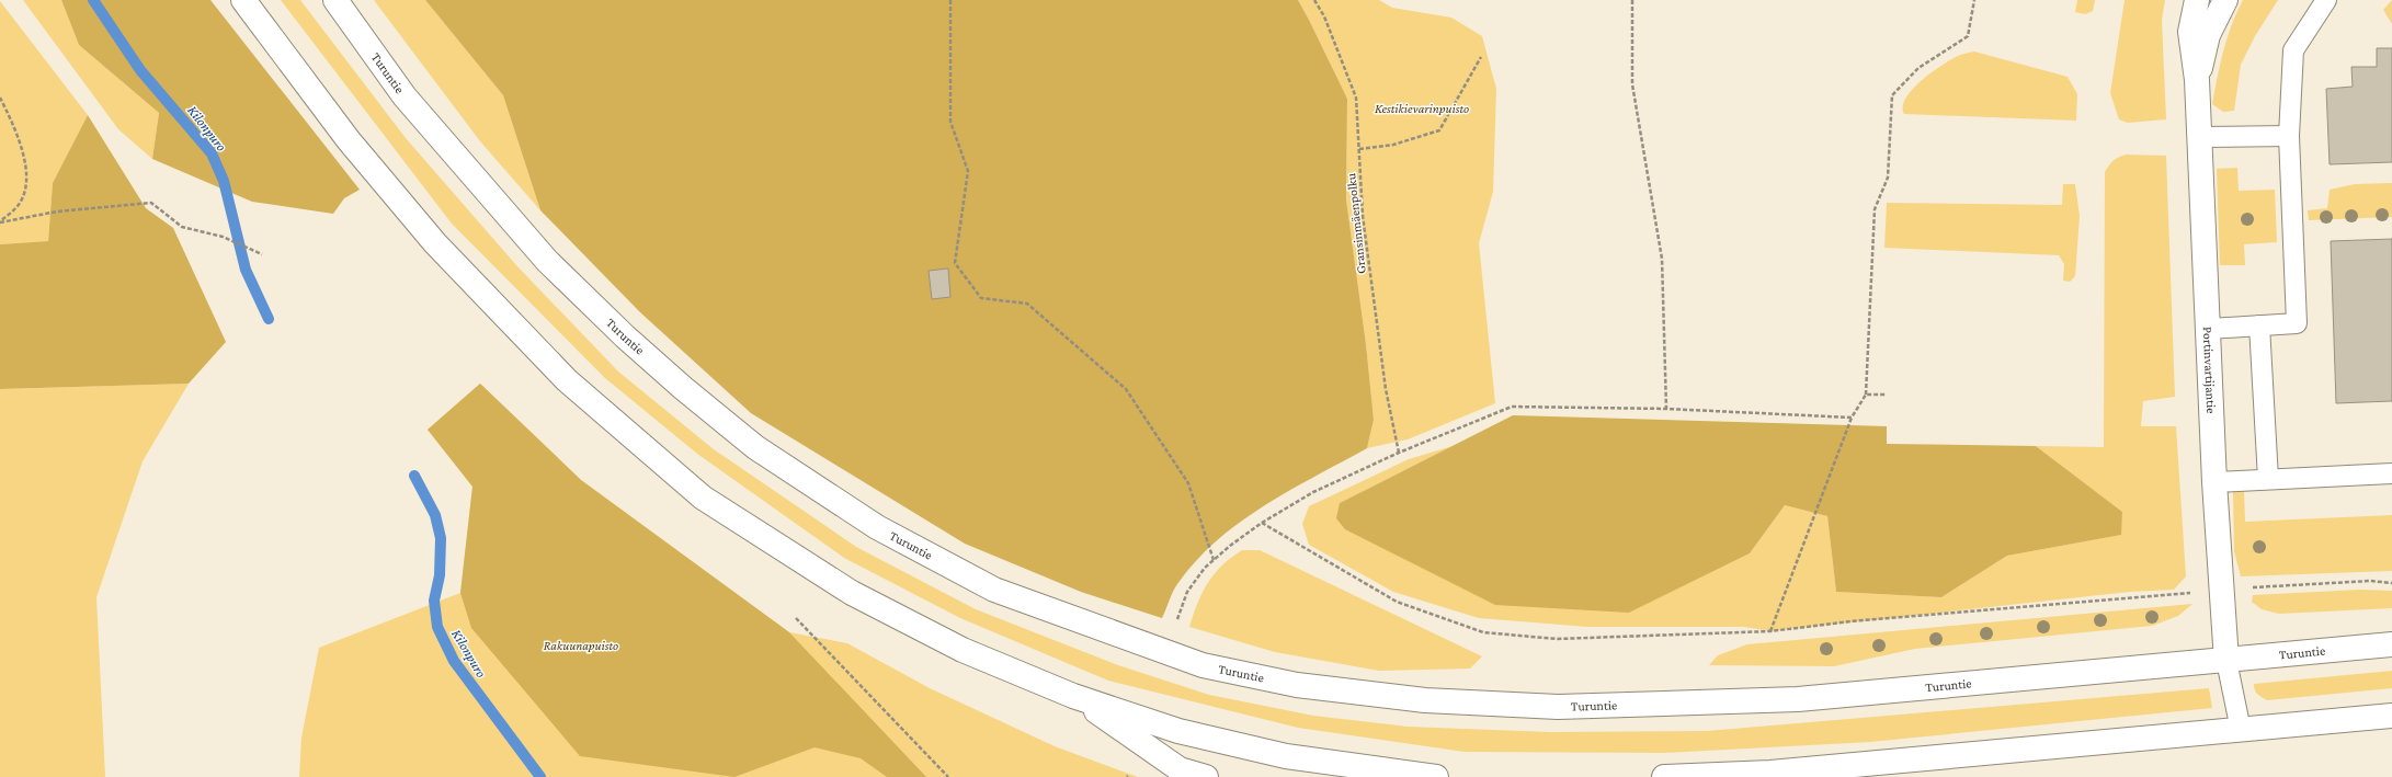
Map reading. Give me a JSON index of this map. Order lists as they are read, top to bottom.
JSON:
{
  "streets": {
    "main road": ["Turuntie", "Portinvartijantie"],
    "path": ["Gransinmäenpolku"]
  },
  "crossings": [
    ["Turuntie", "Portinvartijantie"]
  ],
  "water": ["Kilonpuro"],
  "parks": ["Kestikievarinpuisto", "Rakuunapuisto"]
}
